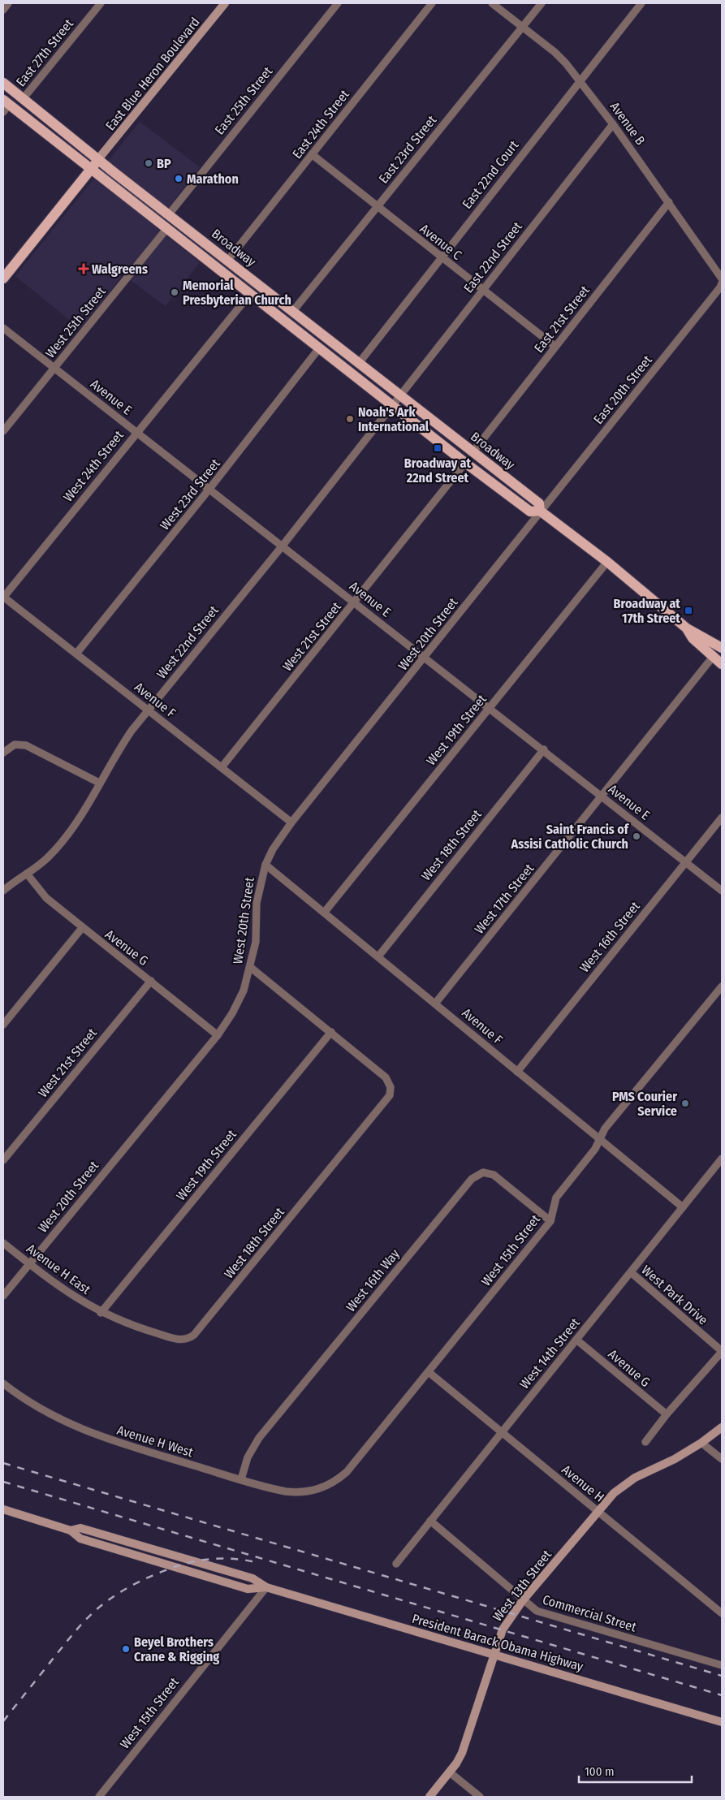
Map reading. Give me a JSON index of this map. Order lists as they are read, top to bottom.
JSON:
{
  "streets": {
    "main road": [
      "East Blue Heron Boulevard",
      "Broadway",
      "West 13th Street",
      "President Barack Obama Highway"
    ],
    "street": [
      "East 27th Street",
      "East 25th Street",
      "Avenue B",
      "East 24th Street",
      "East 23rd Street",
      "East 22nd Court",
      "Avenue C",
      "East 22nd Street",
      "East 21st Street",
      "West 25th Street",
      "East 20th Street",
      "Avenue E",
      "West 24th Street",
      "West 23rd Street",
      "West 20th Street",
      "West 21st Street",
      "West 22nd Street",
      "Avenue F",
      "West 19th Street",
      "West 18th Street",
      "West 17th Street",
      "West 16th Street",
      "Avenue G",
      "West 15th Street",
      "Avenue H East",
      "West 16th Way",
      "West Park Drive",
      "West 14th Street",
      "Avenue H West",
      "Avenue H",
      "Commercial Street"
    ]
  },
  "crossings": [
    ["East 27th Street", "Broadway"],
    ["East Blue Heron Boulevard", "Broadway"],
    ["East 25th Street", "Broadway"],
    ["Avenue B", "East 23rd Street"],
    ["Avenue B", "East 22nd Court"],
    ["Avenue B", "East 22nd Street"],
    ["Avenue B", "East 21st Street"],
    ["East 24th Street", "Avenue C"],
    ["East 24th Street", "Broadway"],
    ["East 23rd Street", "Avenue C"],
    ["East 23rd Street", "Broadway"],
    ["East 22nd Court", "Avenue C"],
    ["East 22nd Court", "Broadway"],
    ["Avenue C", "East 22nd Street"],
    ["Avenue C", "East 21st Street"],
    ["Broadway", "East 22nd Street"],
    ["Broadway", "East 21st Street"],
    ["Broadway", "West 25th Street"],
    ["Broadway", "East 20th Street"],
    ["Broadway", "West 24th Street"],
    ["Broadway", "West 23rd Street"],
    ["Broadway", "West 20th Street"],
    ["Broadway", "West 21st Street"],
    ["Broadway", "West 22nd Street"],
    ["Broadway", "West 19th Street"],
    ["Broadway", "West 17th Street"],
    ["East 22nd Street", "West 22nd Street"],
    ["West 25th Street", "Avenue E"],
    ["East 20th Street", "West 20th Street"],
    ["Avenue E", "West 24th Street"],
    ["Avenue E", "West 23rd Street"],
    ["Avenue E", "West 20th Street"],
    ["Avenue E", "West 21st Street"],
    ["Avenue E", "West 22nd Street"],
    ["Avenue E", "West 19th Street"],
    ["Avenue E", "West 18th Street"],
    ["Avenue E", "West 17th Street"],
    ["Avenue E", "West 16th Street"],
    ["West 24th Street", "Avenue F"],
    ["West 23rd Street", "Avenue F"],
    ["West 20th Street", "Avenue F"],
    ["West 20th Street", "Avenue G"],
    ["West 20th Street", "Avenue H East"],
    ["West 21st Street", "Avenue F"],
    ["West 21st Street", "Avenue G"],
    ["West 22nd Street", "Avenue F"],
    ["West 22nd Street", "Avenue G"],
    ["Avenue F", "West 19th Street"],
    ["Avenue F", "West 18th Street"],
    ["Avenue F", "West 17th Street"],
    ["Avenue F", "West 16th Street"],
    ["Avenue F", "West 15th Street"],
    ["Avenue F", "West 14th Street"],
    ["West 19th Street", "West 18th Street"],
    ["West 19th Street", "Avenue H East"],
    ["West 18th Street", "Avenue H East"],
    ["Avenue G", "West 14th Street"],
    ["West 15th Street", "West 16th Way"],
    ["West 15th Street", "Avenue H West"],
    ["West 15th Street", "Avenue H"],
    ["West 15th Street", "President Barack Obama Highway"],
    ["West 16th Way", "Avenue H West"],
    ["West Park Drive", "West 14th Street"],
    ["West 14th Street", "Avenue H"],
    ["West 14th Street", "Commercial Street"],
    ["Avenue H", "West 13th Street"],
    ["West 13th Street", "Commercial Street"],
    ["West 13th Street", "President Barack Obama Highway"]
  ],
  "places": {
    "other": [
      "BP",
      "Marathon",
      "Memorial Presbyterian Church",
      "Noah's Ark International",
      "Saint Francis of Assisi Catholic Church",
      "PMS Courier Service",
      "Beyel Brothers Crane & Rigging"
    ],
    "health": ["Walgreens"],
    "transit": ["Broadway at 22nd Street", "Broadway at 17th Street"]
  },
  "scale_bar": "100 m"
}
